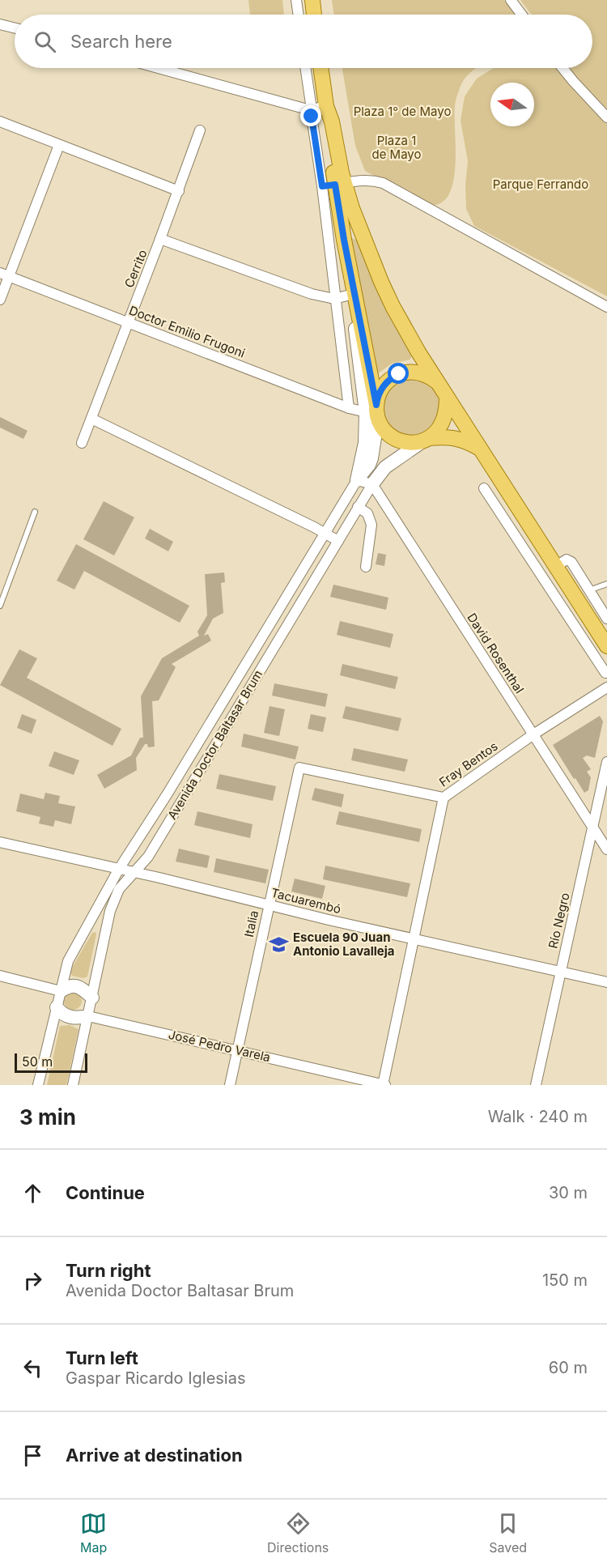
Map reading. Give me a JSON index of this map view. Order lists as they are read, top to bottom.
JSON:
{
  "streets": {
    "main road": ["Avenida Doctor Baltasar Brum"],
    "street": [
      "Cerrito",
      "Doctor Emilio Frugoni",
      "David Rosenthal",
      "Fray Bentos",
      "Tacuarembó",
      "Río Negro",
      "Italia",
      "José Pedro Varela"
    ]
  },
  "crossings": [
    ["Cerrito", "Doctor Emilio Frugoni"],
    ["Doctor Emilio Frugoni", "Avenida Doctor Baltasar Brum"],
    ["David Rosenthal", "Avenida Doctor Baltasar Brum"],
    ["David Rosenthal", "Fray Bentos"],
    ["David Rosenthal", "Río Negro"],
    ["Avenida Doctor Baltasar Brum", "Tacuarembó"],
    ["Avenida Doctor Baltasar Brum", "José Pedro Varela"],
    ["Fray Bentos", "Italia"],
    ["Tacuarembó", "Río Negro"],
    ["Tacuarembó", "Italia"],
    ["Italia", "José Pedro Varela"]
  ],
  "parks": ["Plaza 1° de Mayo", "Plaza 1 de Mayo", "Parque Ferrando"],
  "places": {
    "school or university": ["Escuela 90 Juan Antonio Lavalleja"]
  },
  "scale_bar": "50 m",
  "north": "left",
  "page": {
    "search": "Search here",
    "scale": "50 m",
    "heading": ["3 min", "Walk · 240 m"],
    "list": [
      ["Continue", "30 m"],
      ["Turn right", "Avenida Doctor Baltasar Brum", "150 m"],
      ["Turn left", "Gaspar Ricardo Iglesias", "60 m"],
      "Arrive at destination"
    ],
    "nav": ["Map", "Directions", "Saved"]
  }
}
